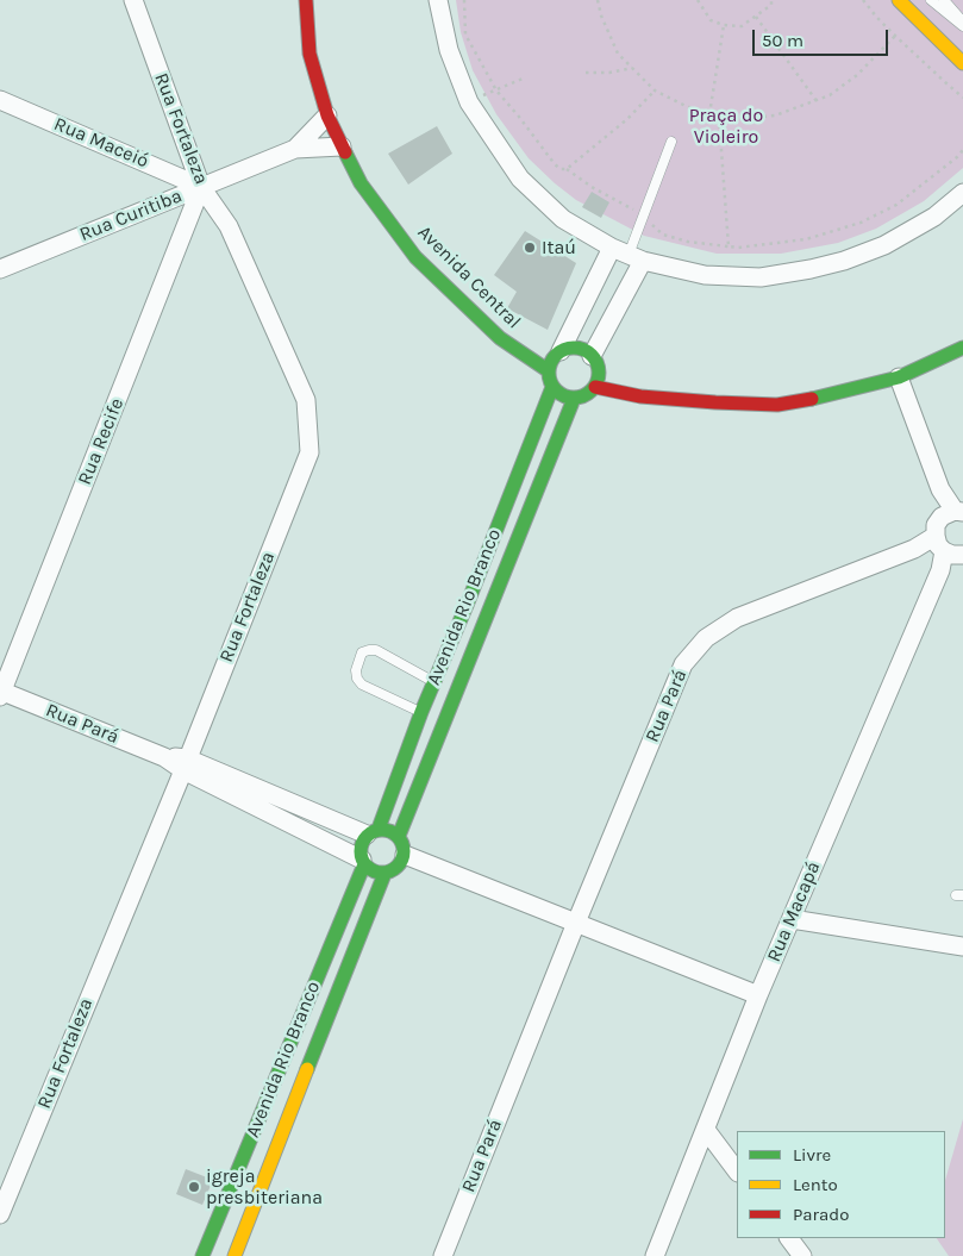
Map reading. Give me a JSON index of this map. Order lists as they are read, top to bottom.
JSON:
{
  "streets": {
    "street": [
      "Rua Fortaleza",
      "Rua Maceió",
      "Rua Curitiba",
      "Avenida Central",
      "Rua Recife",
      "Avenida Rio Branco",
      "Rua Pará",
      "Rua Macapá"
    ]
  },
  "crossings": [
    ["Rua Fortaleza", "Rua Maceió"],
    ["Rua Fortaleza", "Rua Curitiba"],
    ["Rua Fortaleza", "Rua Recife"],
    ["Rua Fortaleza", "Rua Pará"],
    ["Rua Maceió", "Rua Curitiba"],
    ["Rua Maceió", "Rua Recife"],
    ["Rua Curitiba", "Avenida Central"],
    ["Rua Curitiba", "Rua Recife"],
    ["Avenida Central", "Avenida Rio Branco"],
    ["Rua Recife", "Rua Pará"],
    ["Avenida Rio Branco", "Rua Pará"],
    ["Rua Pará", "Rua Macapá"]
  ],
  "parks": ["Praça do Violeiro"],
  "places": ["Itaú", "igreja presbiteriana"],
  "legend": ["Livre", "Lento", "Parado"],
  "scale_bar": "50 m"
}
